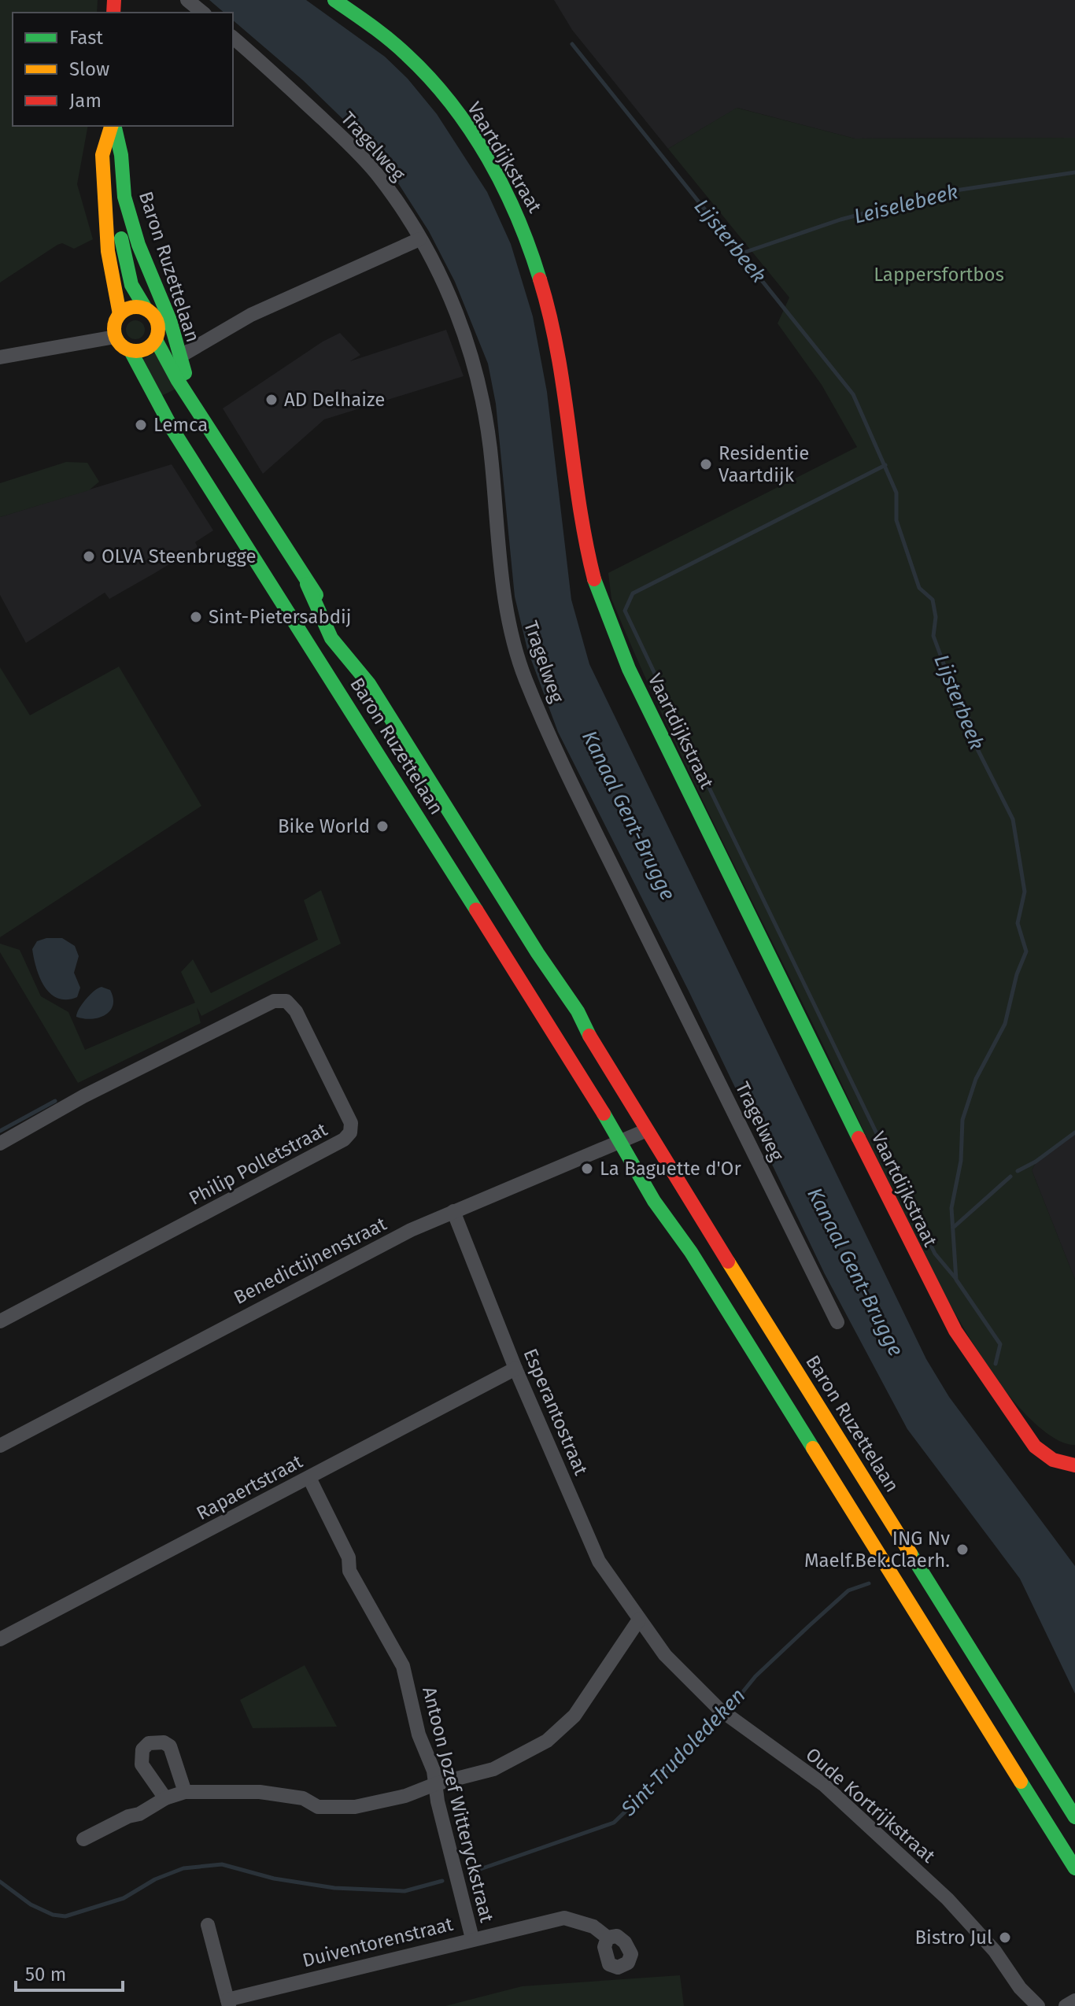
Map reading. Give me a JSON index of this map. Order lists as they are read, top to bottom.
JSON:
{
  "streets": {
    "main road": ["Vaartdijkstraat", "Baron Ruzettelaan"],
    "street": [
      "Tragelweg",
      "Philip Polletstraat",
      "Benedictijnenstraat",
      "Esperantostraat",
      "Rapaertstraat",
      "Antoon Jozef Witteryckstraat",
      "Oude Kortrijkstraat",
      "Duiventorenstraat"
    ]
  },
  "crossings": [
    ["Baron Ruzettelaan", "Benedictijnenstraat"],
    ["Benedictijnenstraat", "Esperantostraat"],
    ["Esperantostraat", "Rapaertstraat"],
    ["Esperantostraat", "Oude Kortrijkstraat"],
    ["Rapaertstraat", "Antoon Jozef Witteryckstraat"],
    ["Antoon Jozef Witteryckstraat", "Duiventorenstraat"]
  ],
  "water": [
    "Leiselebeek",
    "Lijsterbeek",
    "Kanaal Gent-Brugge",
    "Sint-Trudoledeken"
  ],
  "parks": ["Lappersfortbos"],
  "places": [
    "AD Delhaize",
    "Lemca",
    "Residentie Vaartdijk",
    "OLVA Steenbrugge",
    "Sint-Pietersabdij",
    "Bike World",
    "La Baguette d'Or",
    "ING Nv Maelf.Bek.Claerh.",
    "Bistro Jul"
  ],
  "legend": ["Fast", "Slow", "Jam"],
  "scale_bar": "50 m"
}
